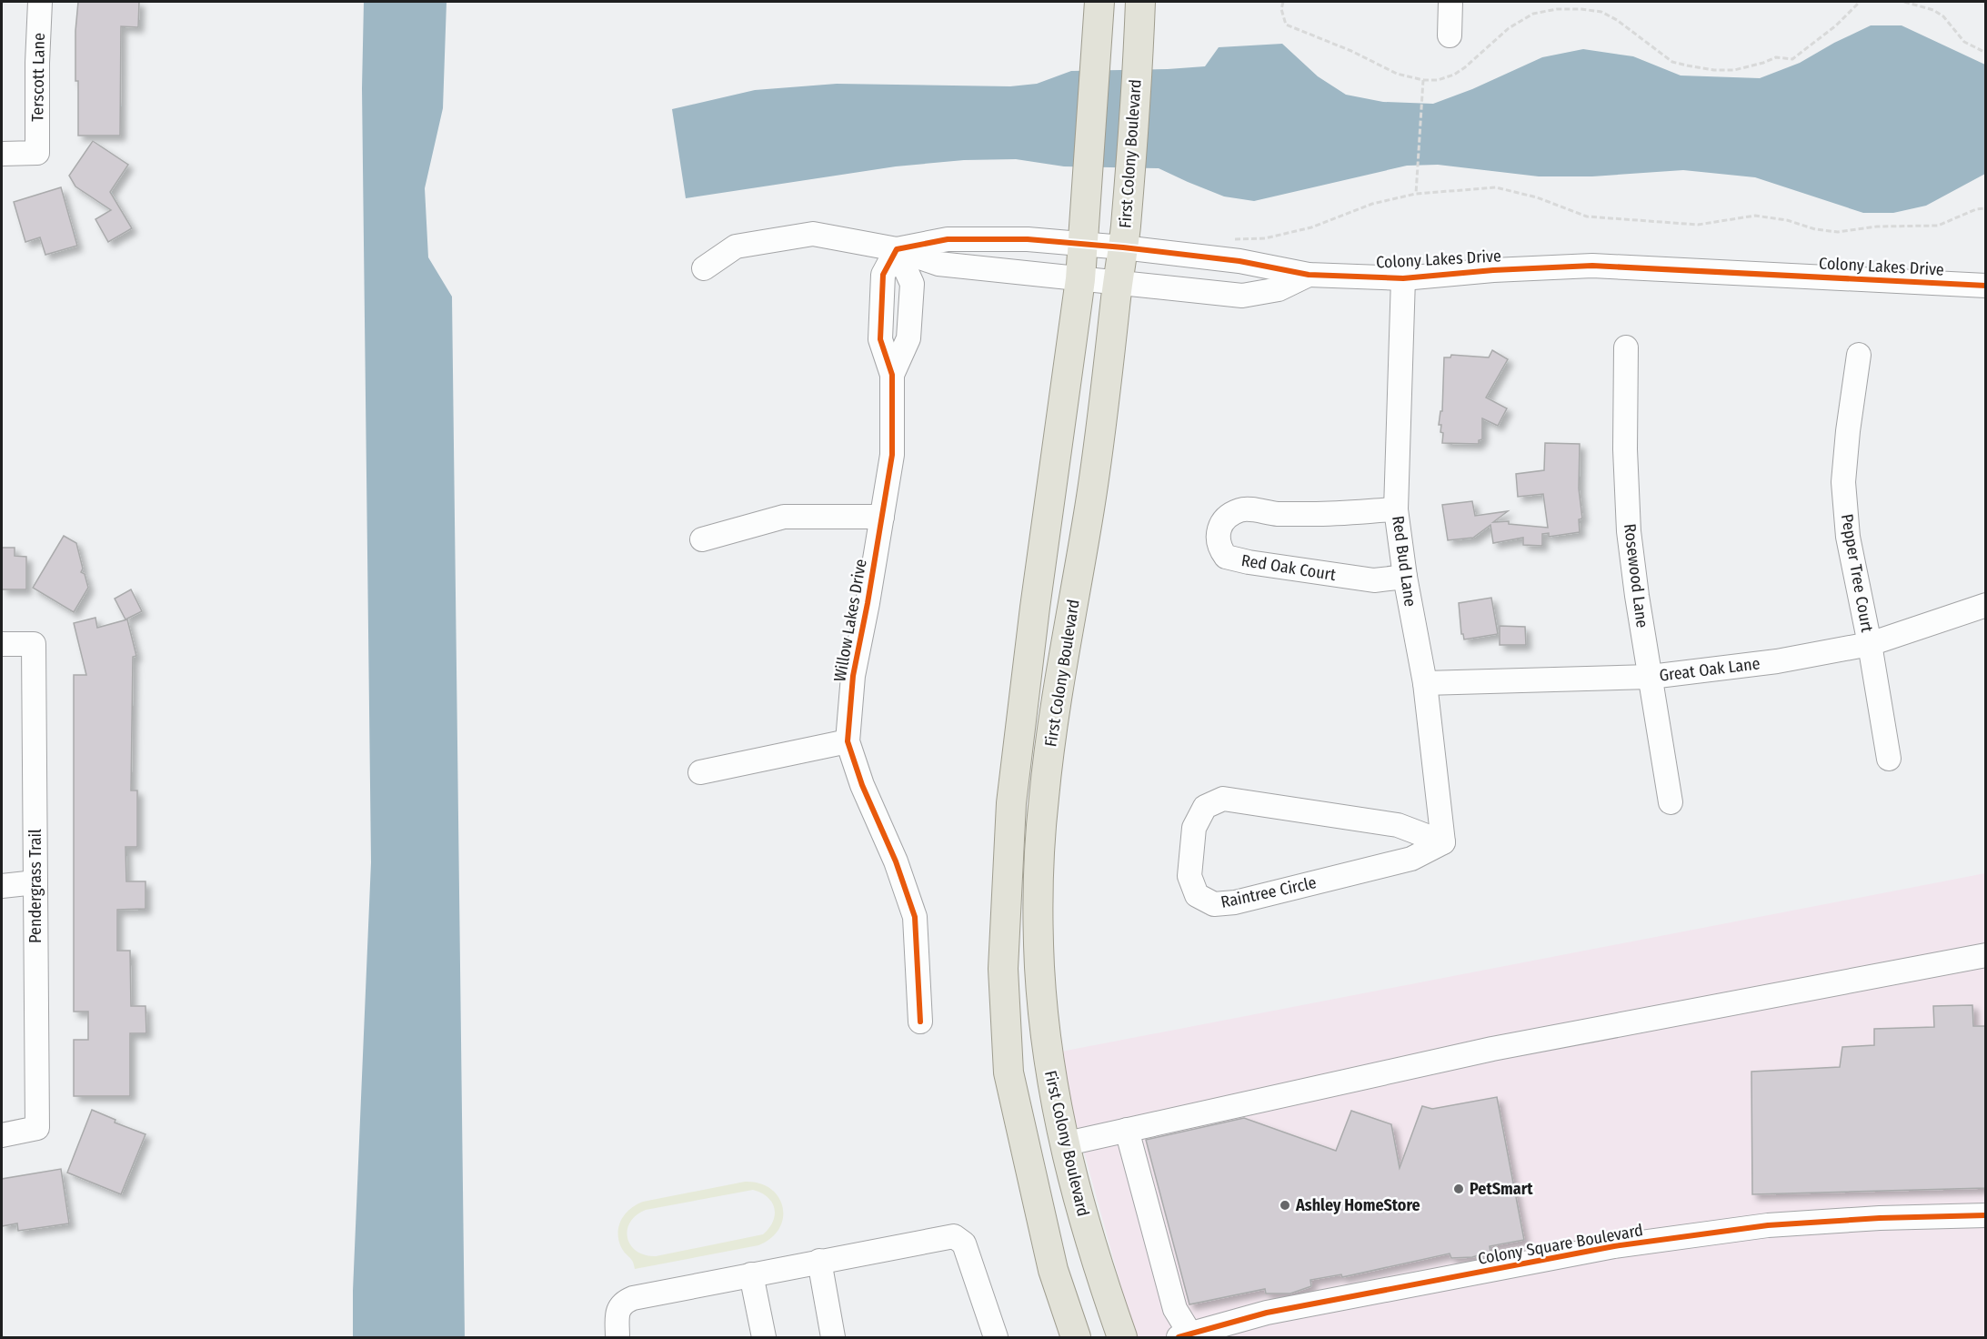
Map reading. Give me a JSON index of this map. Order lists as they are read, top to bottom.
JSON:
{
  "streets": {
    "main road": ["First Colony Boulevard"],
    "street": [
      "Terscott Lane",
      "Colony Lakes Drive",
      "Red Bud Lane",
      "Red Oak Court",
      "Pepper Tree Court",
      "Rosewood Lane",
      "Willow Lakes Drive",
      "Great Oak Lane",
      "Pendergrass Trail",
      "Raintree Circle",
      "Colony Square Boulevard"
    ]
  },
  "crossings": [
    ["First Colony Boulevard", "Colony Lakes Drive"],
    ["Colony Lakes Drive", "Red Bud Lane"],
    ["Colony Lakes Drive", "Willow Lakes Drive"],
    ["Red Bud Lane", "Red Oak Court"],
    ["Red Bud Lane", "Great Oak Lane"],
    ["Red Bud Lane", "Raintree Circle"],
    ["Pepper Tree Court", "Great Oak Lane"],
    ["Rosewood Lane", "Great Oak Lane"]
  ],
  "places": ["PetSmart", "Ashley HomeStore"]
}
